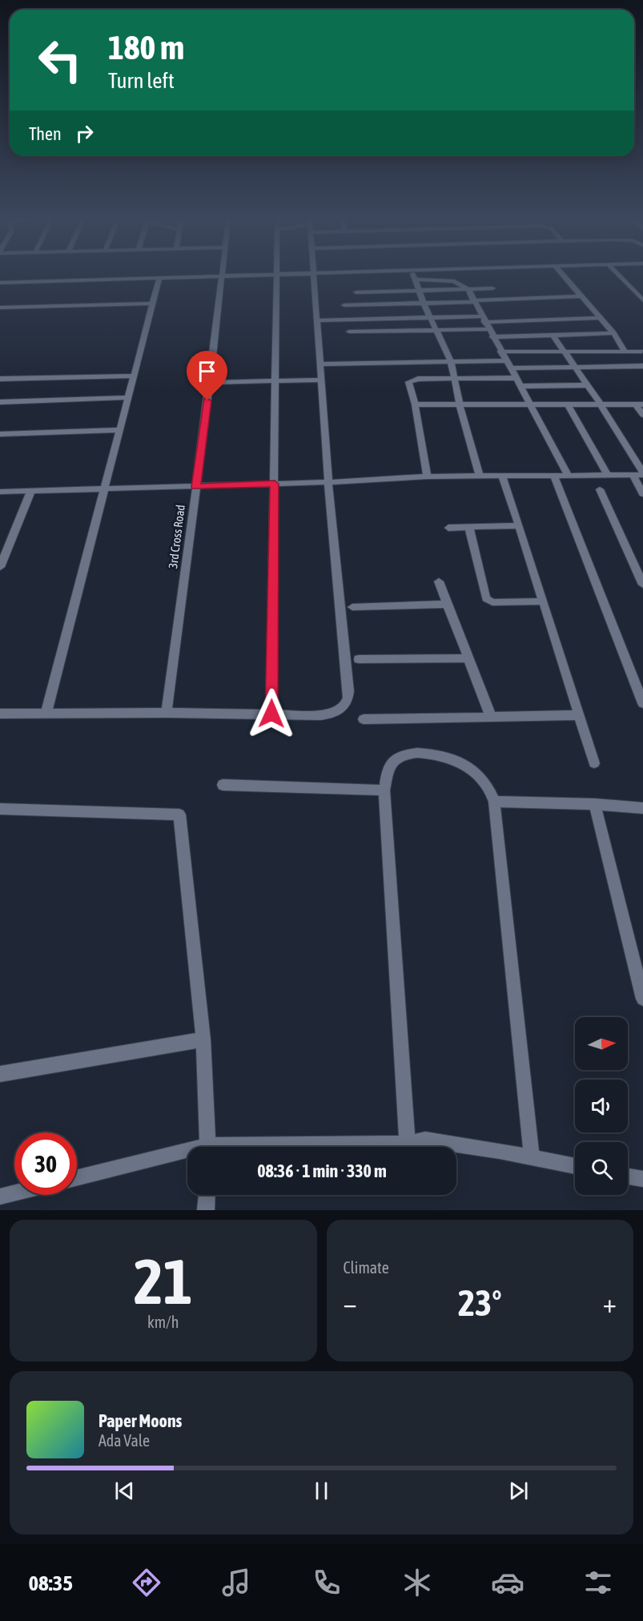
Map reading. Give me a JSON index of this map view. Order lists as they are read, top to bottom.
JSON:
{
  "streets": {
    "street": ["3rd Cross Road"]
  },
  "north": "right",
  "page": {
    "turn": ["180 m", "Turn left"],
    "then": "Then",
    "limit": "30",
    "trip": "08:36 · 1 min · 330 m",
    "tile": [
      ["21", "km/h"],
      "Climate"
    ],
    "heat": ["−", "23°", "+"],
    "song": ["Paper Moons", "Ada Vale"],
    "tabs": "08:35"
  }
}
